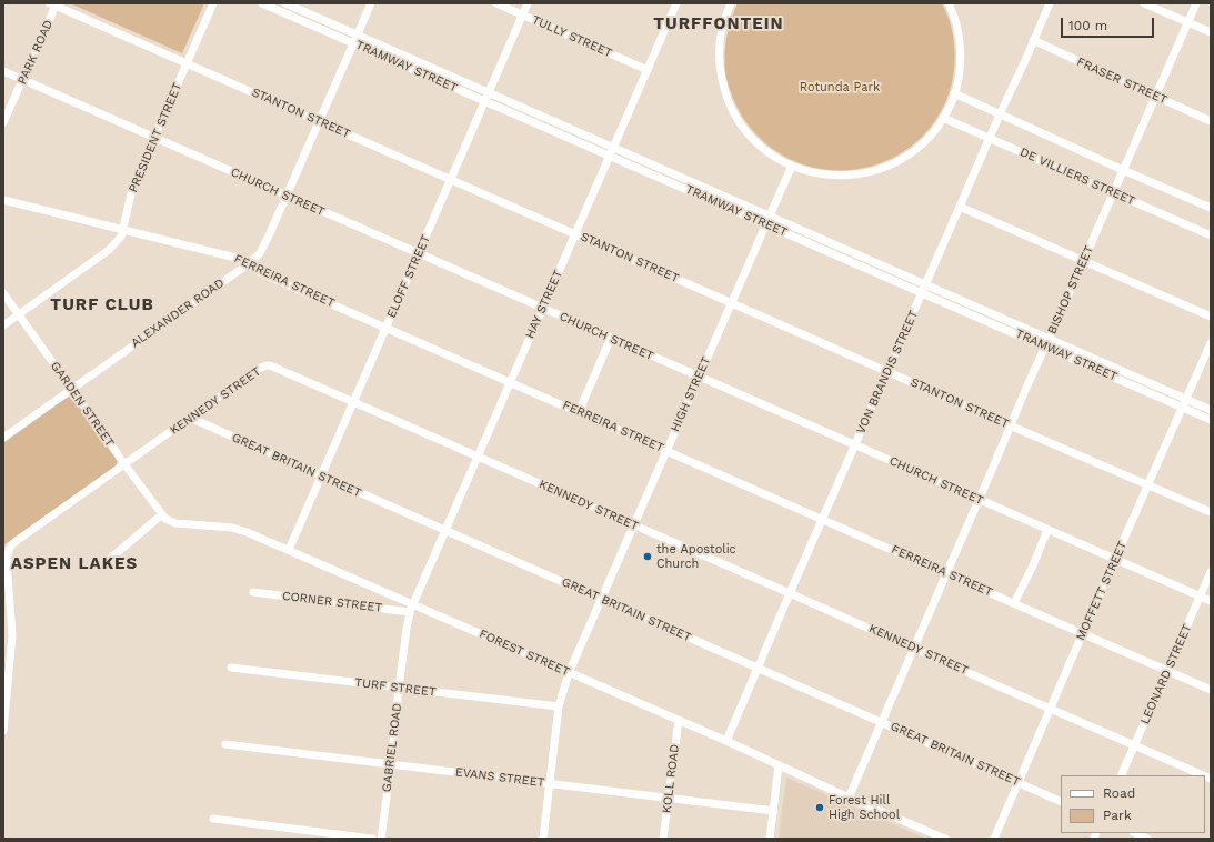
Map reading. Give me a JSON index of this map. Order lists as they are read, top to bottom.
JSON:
{
  "streets": {
    "street": [
      "TULLY STREET",
      "PARK ROAD",
      "TRAMWAY STREET",
      "FRASER STREET",
      "STANTON STREET",
      "PRESIDENT STREET",
      "DE VILLIERS STREET",
      "CHURCH STREET",
      "ELOFF STREET",
      "FERREIRA STREET",
      "BISHOP STREET",
      "HAY STREET",
      "ALEXANDER ROAD",
      "VON BRANDIS STREET",
      "HIGH STREET",
      "KENNEDY STREET",
      "GARDEN STREET",
      "GREAT BRITAIN STREET",
      "MOFFETT STREET",
      "CORNER STREET",
      "FOREST STREET",
      "LEONARD STREET",
      "TURF STREET",
      "GABRIEL ROAD",
      "EVANS STREET",
      "KOLL ROAD"
    ]
  },
  "crossings": [
    ["TULLY STREET", "ELOFF STREET"],
    ["TULLY STREET", "HAY STREET"],
    ["PARK ROAD", "STANTON STREET"],
    ["PARK ROAD", "CHURCH STREET"],
    ["TRAMWAY STREET", "ELOFF STREET"],
    ["TRAMWAY STREET", "BISHOP STREET"],
    ["TRAMWAY STREET", "HAY STREET"],
    ["TRAMWAY STREET", "ALEXANDER ROAD"],
    ["TRAMWAY STREET", "VON BRANDIS STREET"],
    ["TRAMWAY STREET", "HIGH STREET"],
    ["TRAMWAY STREET", "MOFFETT STREET"],
    ["FRASER STREET", "BISHOP STREET"],
    ["FRASER STREET", "VON BRANDIS STREET"],
    ["STANTON STREET", "PRESIDENT STREET"],
    ["STANTON STREET", "ELOFF STREET"],
    ["STANTON STREET", "BISHOP STREET"],
    ["STANTON STREET", "HAY STREET"],
    ["STANTON STREET", "ALEXANDER ROAD"],
    ["STANTON STREET", "VON BRANDIS STREET"],
    ["STANTON STREET", "HIGH STREET"],
    ["STANTON STREET", "MOFFETT STREET"],
    ["PRESIDENT STREET", "CHURCH STREET"],
    ["PRESIDENT STREET", "FERREIRA STREET"],
    ["PRESIDENT STREET", "GARDEN STREET"],
    ["DE VILLIERS STREET", "BISHOP STREET"],
    ["DE VILLIERS STREET", "VON BRANDIS STREET"],
    ["CHURCH STREET", "ELOFF STREET"],
    ["CHURCH STREET", "BISHOP STREET"],
    ["CHURCH STREET", "HAY STREET"],
    ["CHURCH STREET", "ALEXANDER ROAD"],
    ["CHURCH STREET", "VON BRANDIS STREET"],
    ["CHURCH STREET", "HIGH STREET"],
    ["CHURCH STREET", "MOFFETT STREET"],
    ["CHURCH STREET", "LEONARD STREET"],
    ["ELOFF STREET", "FERREIRA STREET"],
    ["ELOFF STREET", "KENNEDY STREET"],
    ["ELOFF STREET", "GREAT BRITAIN STREET"],
    ["ELOFF STREET", "FOREST STREET"],
    ["FERREIRA STREET", "BISHOP STREET"],
    ["FERREIRA STREET", "HAY STREET"],
    ["FERREIRA STREET", "ALEXANDER ROAD"],
    ["FERREIRA STREET", "VON BRANDIS STREET"],
    ["FERREIRA STREET", "HIGH STREET"],
    ["FERREIRA STREET", "MOFFETT STREET"],
    ["FERREIRA STREET", "LEONARD STREET"],
    ["BISHOP STREET", "KENNEDY STREET"],
    ["BISHOP STREET", "GREAT BRITAIN STREET"],
    ["BISHOP STREET", "FOREST STREET"],
    ["HAY STREET", "KENNEDY STREET"],
    ["HAY STREET", "GREAT BRITAIN STREET"],
    ["HAY STREET", "CORNER STREET"],
    ["HAY STREET", "FOREST STREET"],
    ["HAY STREET", "GABRIEL ROAD"],
    ["ALEXANDER ROAD", "GARDEN STREET"],
    ["VON BRANDIS STREET", "KENNEDY STREET"],
    ["VON BRANDIS STREET", "GREAT BRITAIN STREET"],
    ["VON BRANDIS STREET", "FOREST STREET"],
    ["HIGH STREET", "KENNEDY STREET"],
    ["HIGH STREET", "GREAT BRITAIN STREET"],
    ["HIGH STREET", "FOREST STREET"],
    ["HIGH STREET", "TURF STREET"],
    ["HIGH STREET", "EVANS STREET"],
    ["KENNEDY STREET", "GARDEN STREET"],
    ["KENNEDY STREET", "GREAT BRITAIN STREET"],
    ["KENNEDY STREET", "MOFFETT STREET"],
    ["KENNEDY STREET", "LEONARD STREET"],
    ["GARDEN STREET", "FOREST STREET"],
    ["GREAT BRITAIN STREET", "MOFFETT STREET"],
    ["CORNER STREET", "FOREST STREET"],
    ["CORNER STREET", "GABRIEL ROAD"],
    ["FOREST STREET", "GABRIEL ROAD"],
    ["FOREST STREET", "KOLL ROAD"],
    ["TURF STREET", "GABRIEL ROAD"],
    ["GABRIEL ROAD", "EVANS STREET"],
    ["EVANS STREET", "KOLL ROAD"]
  ],
  "districts": ["TURFFONTEIN", "TURF CLUB", "ASPEN LAKES"],
  "parks": ["Rotunda Park"],
  "places": ["the Apostolic Church", "Forest Hill High School"],
  "legend": ["Road", "Park"],
  "scale_bar": "100 m"
}
